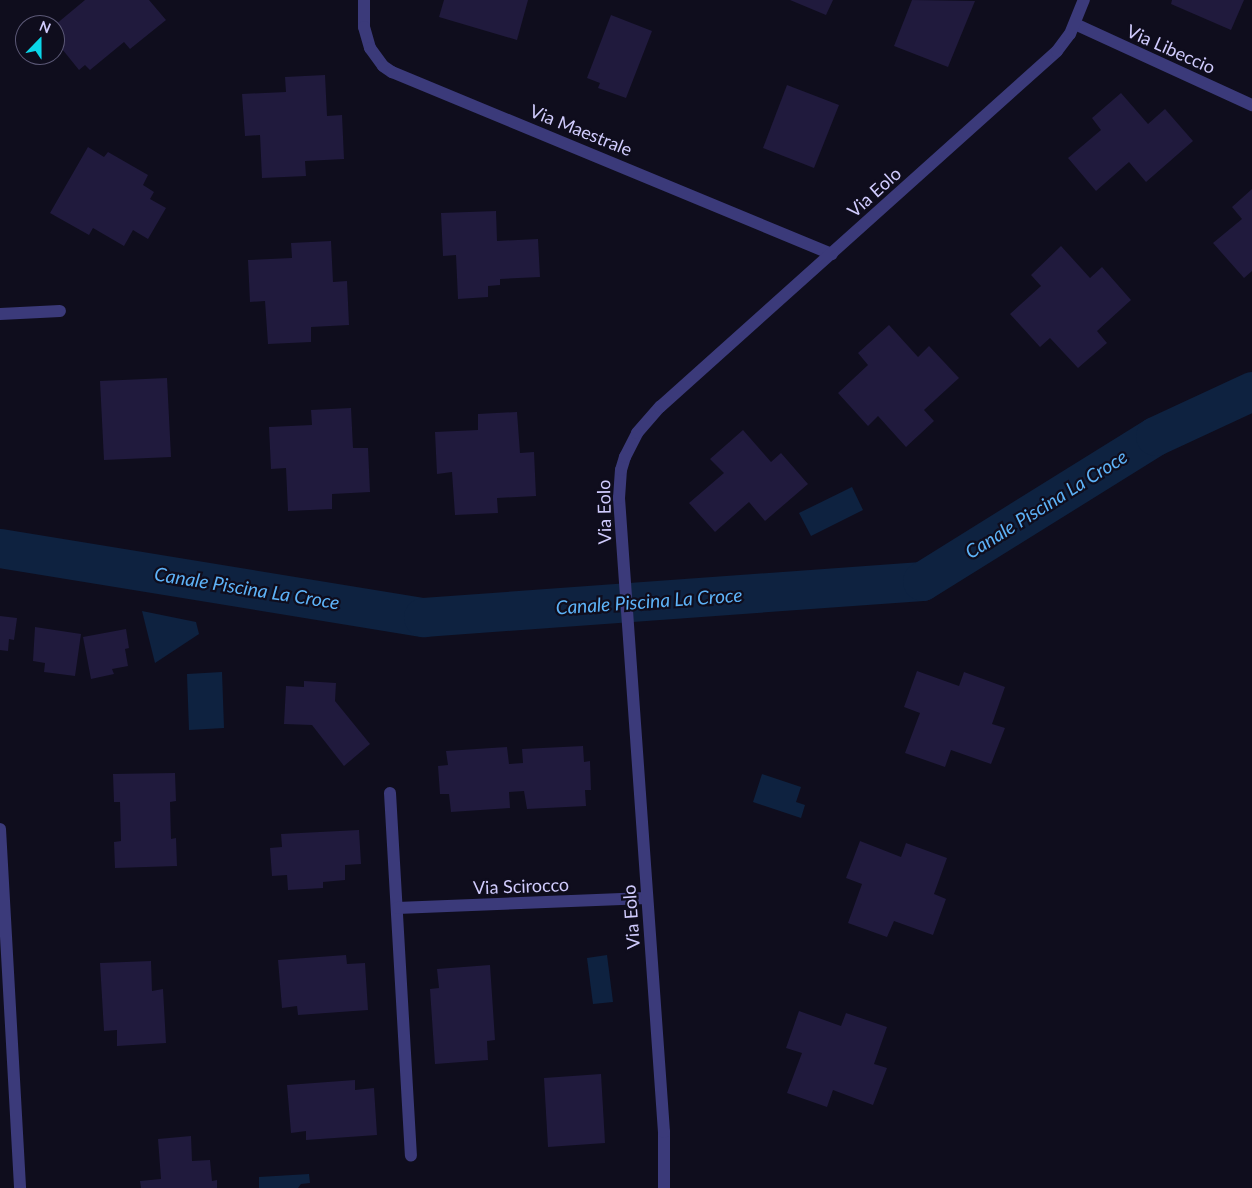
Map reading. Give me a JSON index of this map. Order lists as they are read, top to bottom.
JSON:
{
  "streets": {
    "street": [
      "Via Libeccio",
      "Via Maestrale",
      "Via Eolo",
      "Via Scirocco"
    ]
  },
  "crossings": [
    ["Via Libeccio", "Via Eolo"],
    ["Via Maestrale", "Via Eolo"],
    ["Via Eolo", "Via Scirocco"]
  ],
  "water": ["Canale Piscina La Croce"],
  "north": "top"
}
